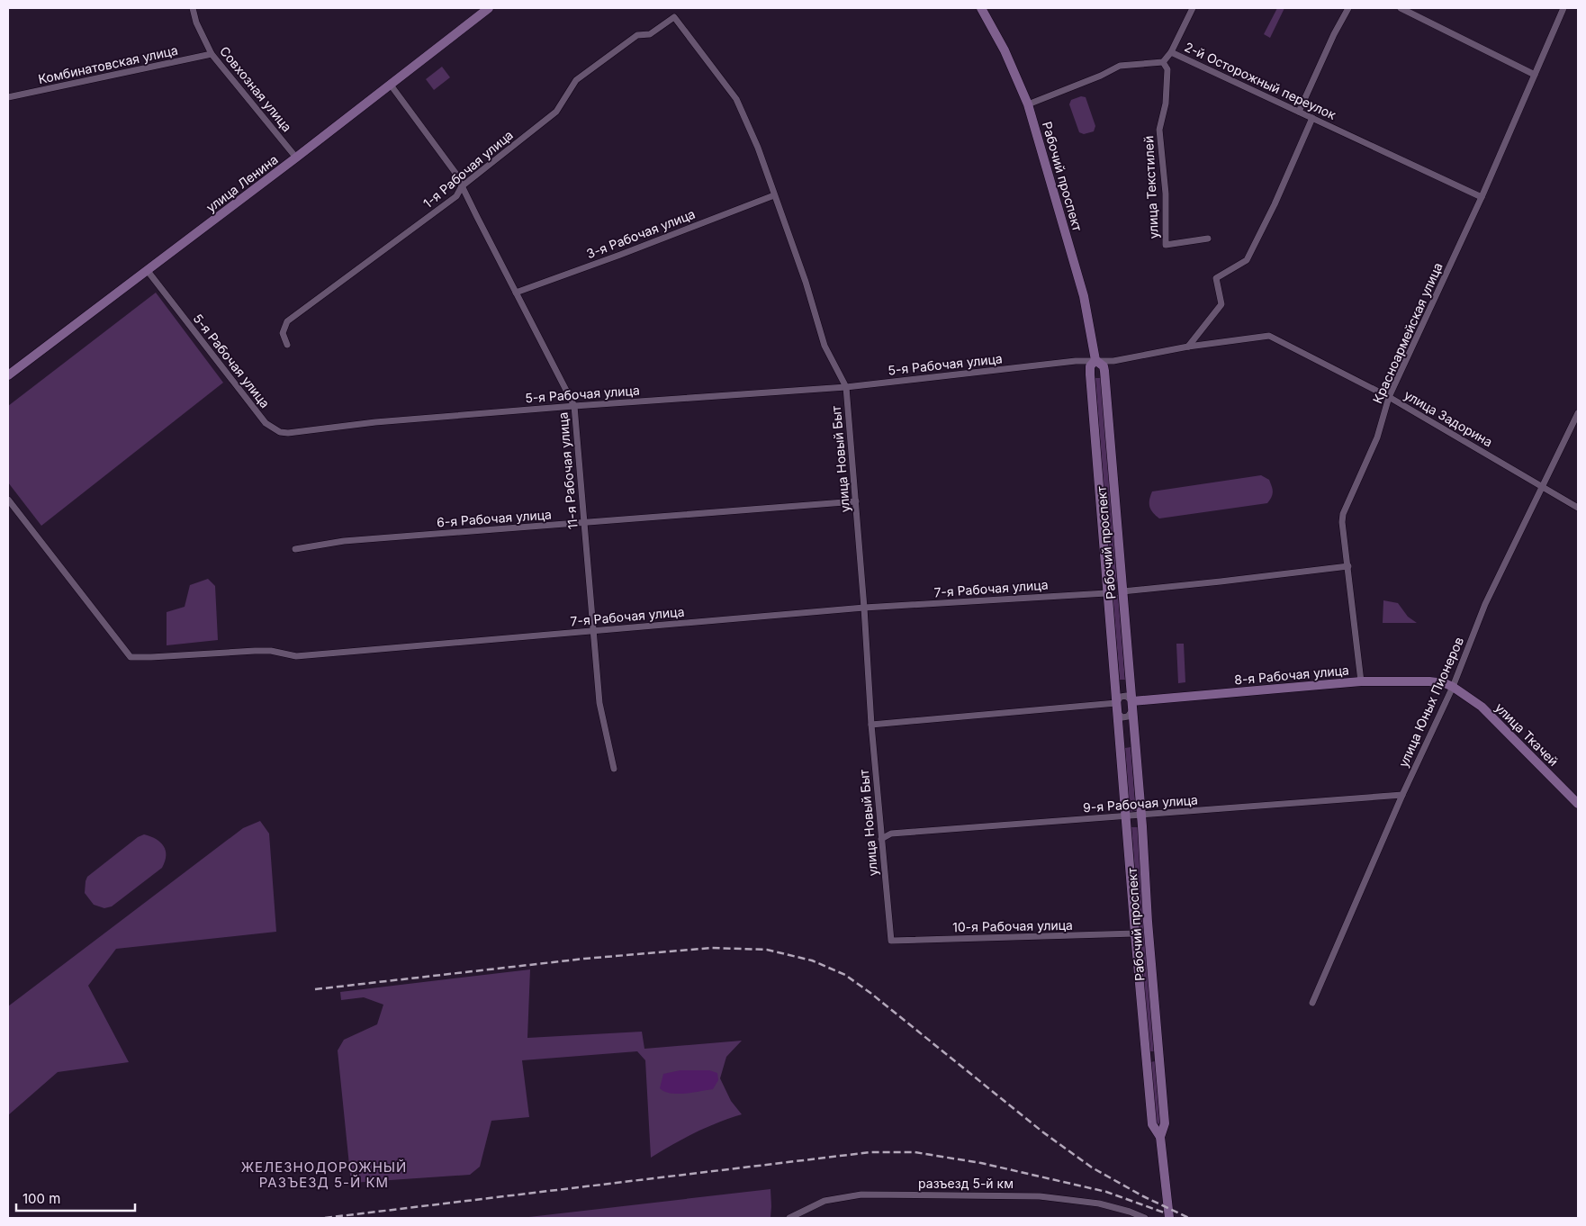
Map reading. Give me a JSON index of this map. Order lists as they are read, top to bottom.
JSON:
{
  "streets": {
    "street": [
      "Комбинатовская улица",
      "2-й Осторожный переулок",
      "Совхозная улица",
      "1-я Рабочая улица",
      "Рабочий проспект",
      "улица Ленина",
      "улица Текстилей",
      "3-я Рабочая улица",
      "Красноармейская улица",
      "5-я Рабочая улица",
      "улица Задорина",
      "улица Новый Быт",
      "11-я Рабочая улица",
      "6-я Рабочая улица",
      "7-я Рабочая улица",
      "8-я Рабочая улица",
      "улица Юных Пионеров",
      "улица Ткачей",
      "9-я Рабочая улица",
      "10-я Рабочая улица",
      "разъезд 5-й км"
    ]
  },
  "crossings": [
    ["Комбинатовская улица", "Совхозная улица"],
    ["2-й Осторожный переулок", "улица Текстилей"],
    ["2-й Осторожный переулок", "Красноармейская улица"],
    ["Совхозная улица", "улица Ленина"],
    ["1-я Рабочая улица", "улица Новый Быт"],
    ["1-я Рабочая улица", "11-я Рабочая улица"],
    ["Рабочий проспект", "5-я Рабочая улица"],
    ["Рабочий проспект", "улица Задорина"],
    ["Рабочий проспект", "7-я Рабочая улица"],
    ["Рабочий проспект", "8-я Рабочая улица"],
    ["Рабочий проспект", "9-я Рабочая улица"],
    ["Рабочий проспект", "10-я Рабочая улица"],
    ["улица Ленина", "5-я Рабочая улица"],
    ["улица Ленина", "11-я Рабочая улица"],
    ["3-я Рабочая улица", "улица Новый Быт"],
    ["3-я Рабочая улица", "11-я Рабочая улица"],
    ["Красноармейская улица", "улица Задорина"],
    ["Красноармейская улица", "8-я Рабочая улица"],
    ["5-я Рабочая улица", "улица Задорина"],
    ["5-я Рабочая улица", "улица Новый Быт"],
    ["5-я Рабочая улица", "11-я Рабочая улица"],
    ["улица Задорина", "улица Юных Пионеров"],
    ["улица Новый Быт", "6-я Рабочая улица"],
    ["улица Новый Быт", "7-я Рабочая улица"],
    ["улица Новый Быт", "9-я Рабочая улица"],
    ["улица Новый Быт", "10-я Рабочая улица"],
    ["11-я Рабочая улица", "6-я Рабочая улица"],
    ["11-я Рабочая улица", "7-я Рабочая улица"],
    ["8-я Рабочая улица", "улица Юных Пионеров"],
    ["8-я Рабочая улица", "улица Ткачей"],
    ["улица Юных Пионеров", "улица Ткачей"],
    ["улица Юных Пионеров", "9-я Рабочая улица"]
  ],
  "districts": ["ЖЕЛЕЗНОДОРОЖНЫЙ РАЗЪЕЗД 5-Й КМ"],
  "scale_bar": "100 m"
}
